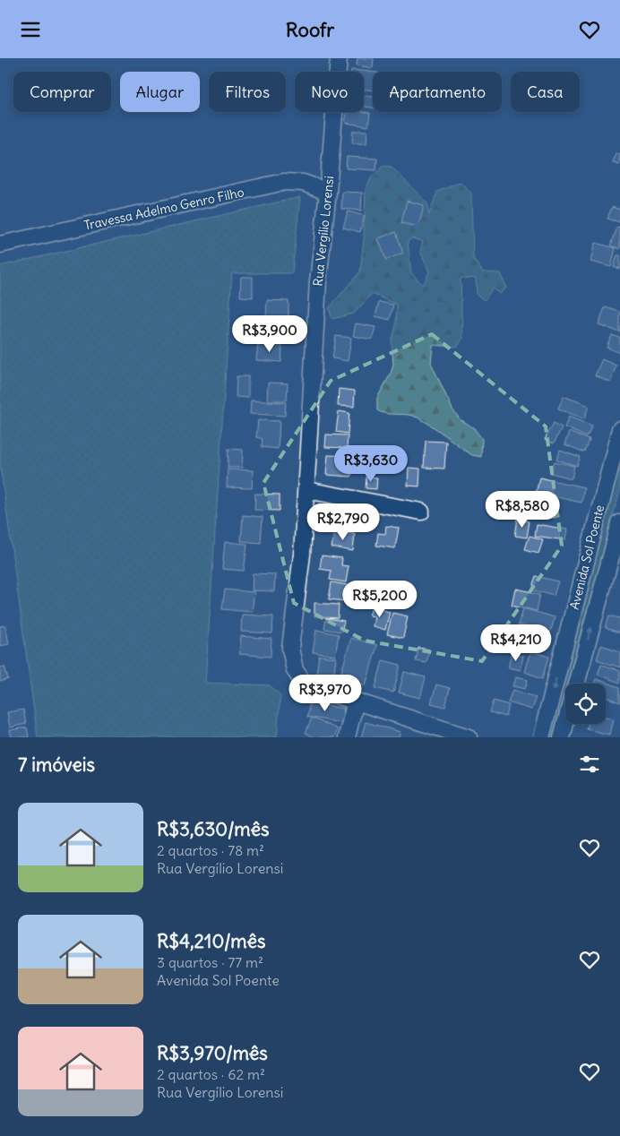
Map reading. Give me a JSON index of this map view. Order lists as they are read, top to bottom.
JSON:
{
  "streets": {
    "street": ["Travessa Adelmo Genro Filho", "Rua Vergílio Lorensi", "Avenida Sol Poente"]
  },
  "crossings": [
    ["Travessa Adelmo Genro Filho", "Rua Vergílio Lorensi"]
  ],
  "page": {
    "header": "Roofr",
    "chip": [
      "Comprar",
      "Alugar",
      "Filtros",
      "Novo",
      "Apartamento",
      "Casa"
    ],
    "price": [
      "R$3,900",
      "R$3,630",
      "R$8,580",
      "R$2,790",
      "R$5,200",
      "R$4,210",
      "R$3,970"
    ],
    "heading": "7 imóveis",
    "list": [
      {
        "name": "R$3,630/mês",
        "note": "2 quartos · 78 m² · Rua Vergílio Lorensi"
      },
      {
        "name": "R$4,210/mês",
        "note": "3 quartos · 77 m² · Avenida Sol Poente"
      },
      {
        "name": "R$3,970/mês",
        "note": "2 quartos · 62 m² · Rua Vergílio Lorensi"
      }
    ]
  }
}
